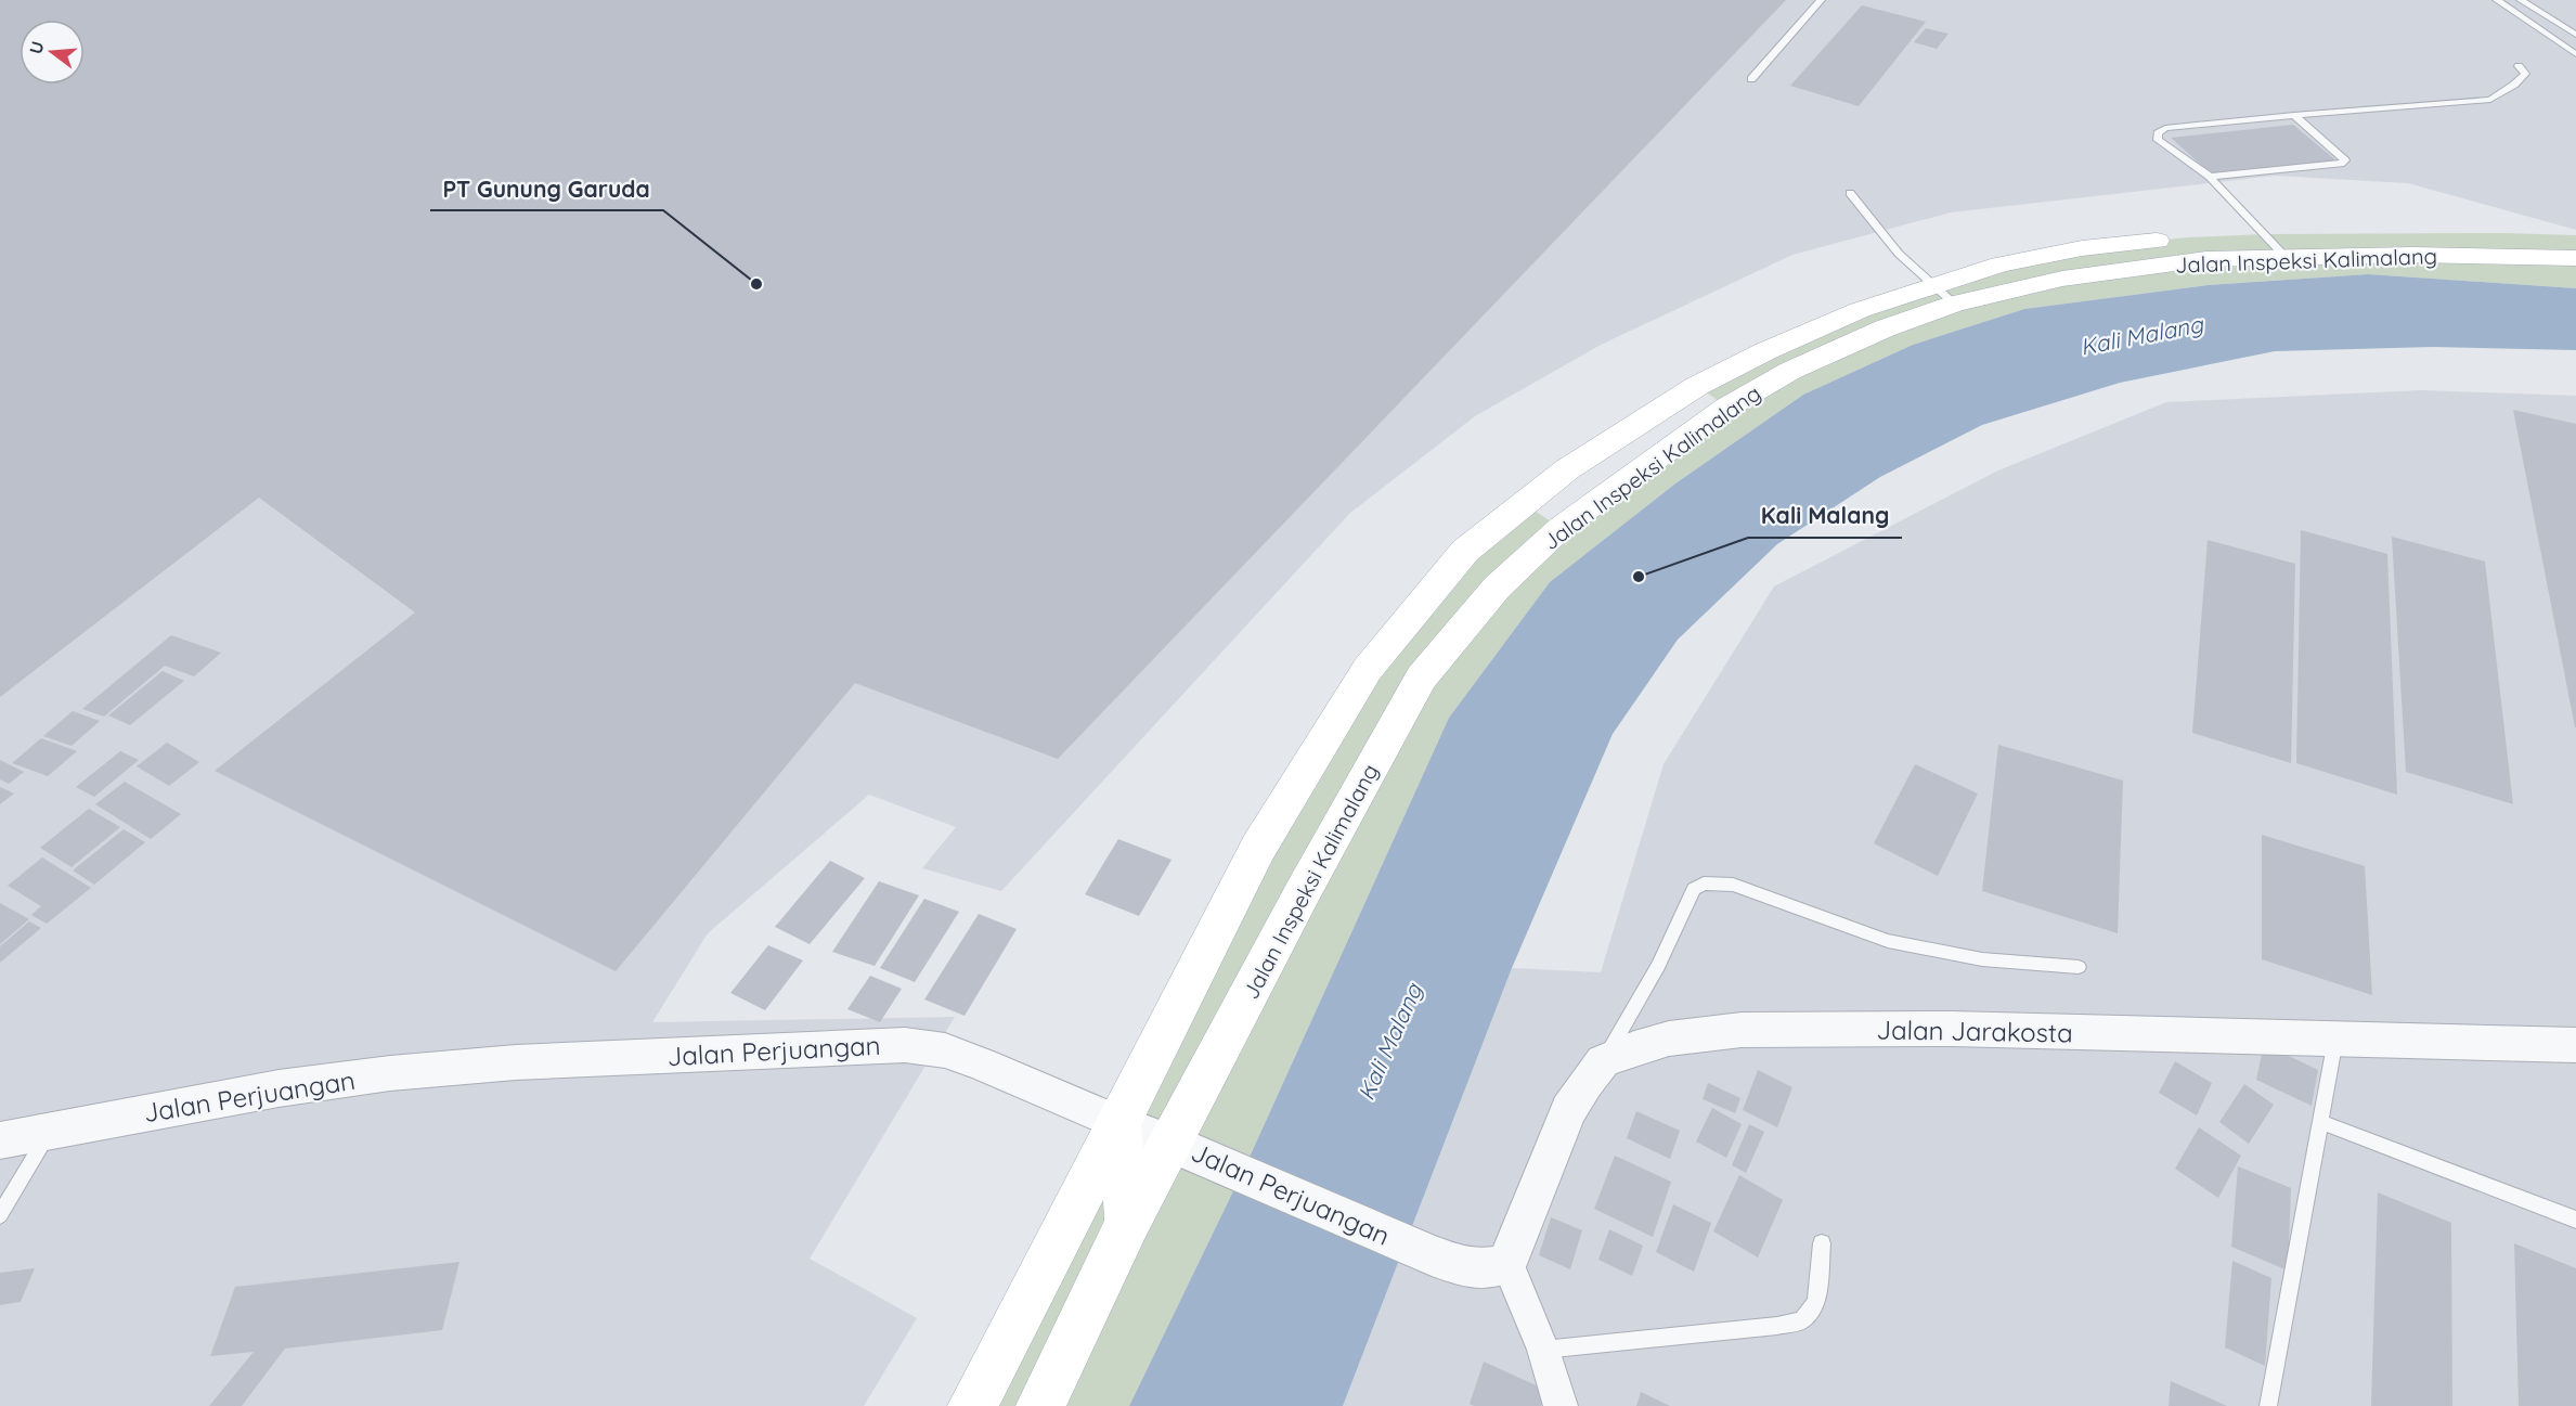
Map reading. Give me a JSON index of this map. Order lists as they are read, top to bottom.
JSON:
{
  "streets": {
    "main road": ["Jalan Inspeksi Kalimalang"],
    "street": ["Jalan Jarakosta", "Jalan Perjuangan"]
  },
  "crossings": [
    ["Jalan Inspeksi Kalimalang", "Jalan Perjuangan"]
  ],
  "water": ["Kali Malang"],
  "places": ["PT Gunung Garuda", "Kali Malang"],
  "north": "left"
}
